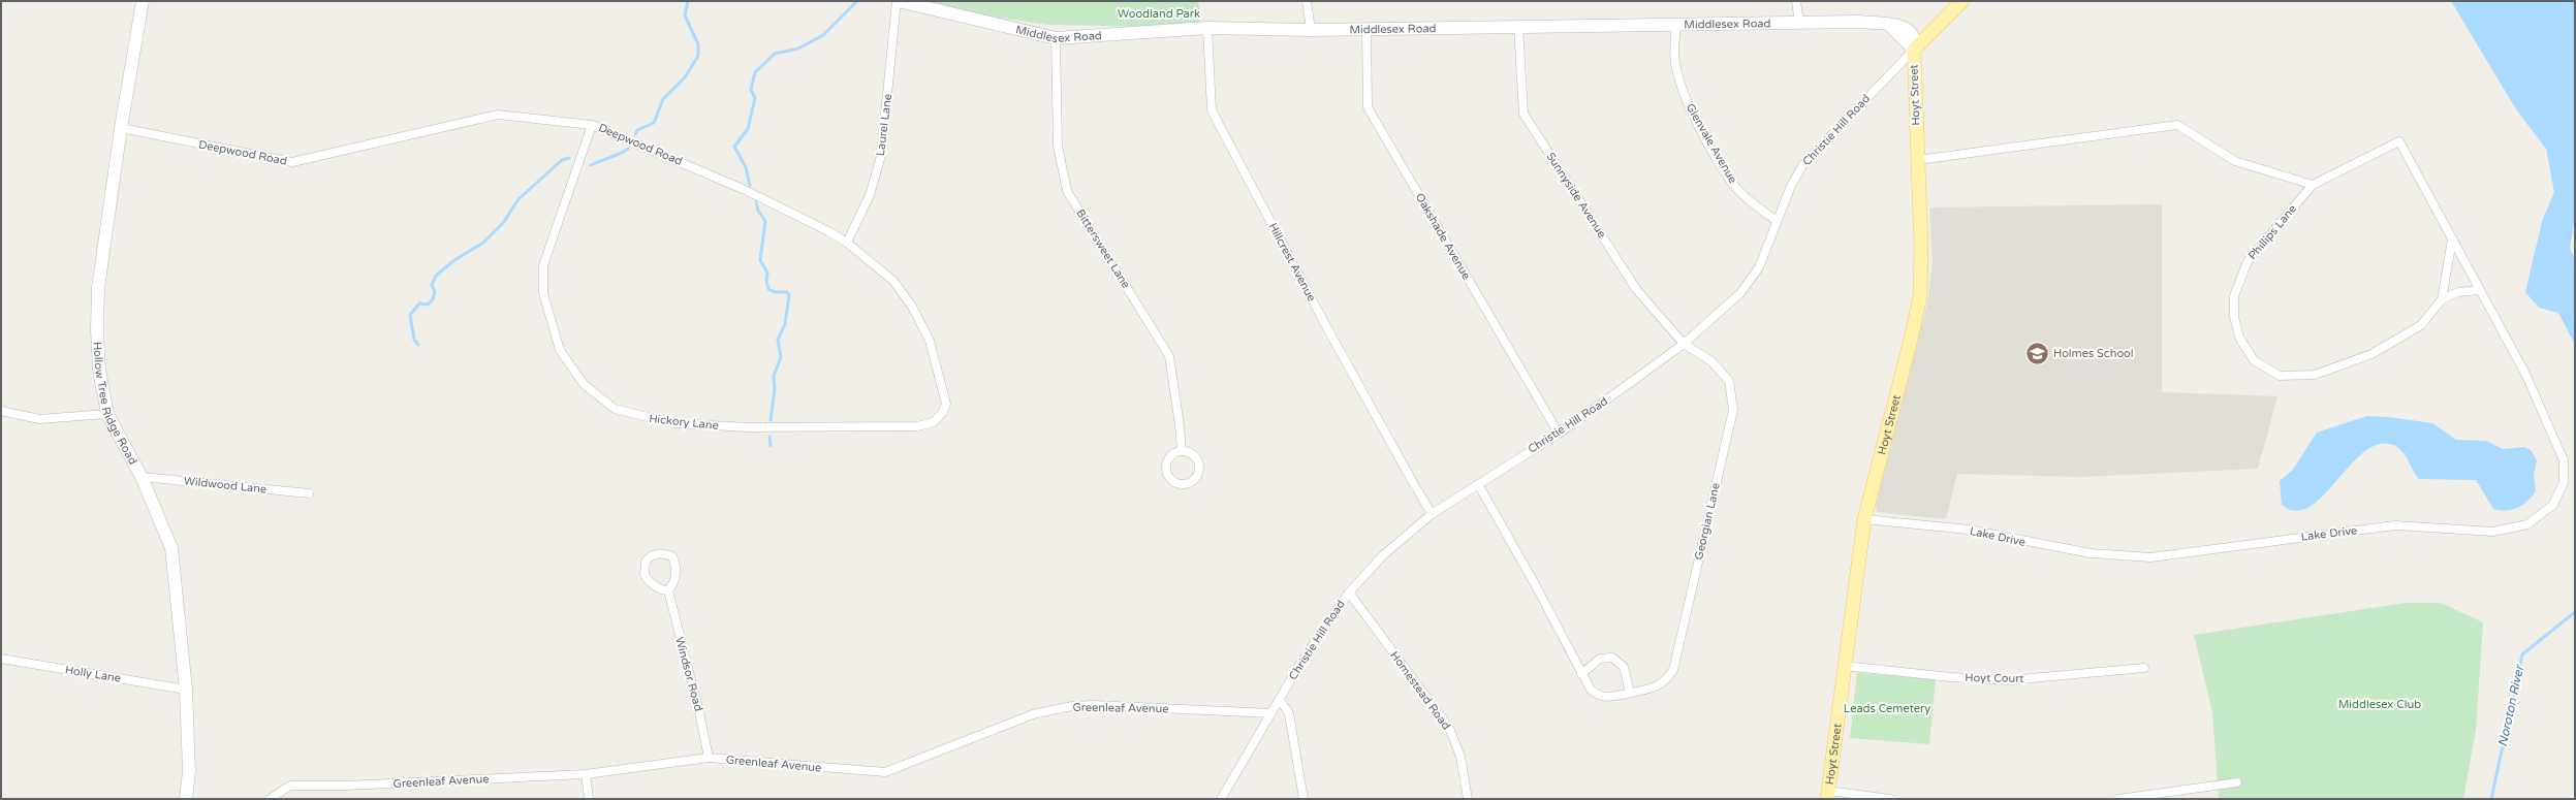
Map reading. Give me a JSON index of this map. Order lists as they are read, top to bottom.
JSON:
{
  "streets": {
    "main road": ["Hoyt Street"],
    "street": [
      "Middlesex Road",
      "Laurel Lane",
      "Christie Hill Road",
      "Glenvale Avenue",
      "Deepwood Road",
      "Sunnyside Avenue",
      "Phillips Lane",
      "Oakshade Avenue",
      "Bittersweet Lane",
      "Hillcrest Avenue",
      "Hollow Tree Ridge Road",
      "Hickory Lane",
      "Wildwood Lane",
      "Georgian Lane",
      "Lake Drive",
      "Holly Lane",
      "Windsor Road",
      "Hoyt Court",
      "Homestead Road",
      "Greenleaf Avenue"
    ]
  },
  "crossings": [
    ["Middlesex Road", "Hoyt Street"],
    ["Middlesex Road", "Laurel Lane"],
    ["Middlesex Road", "Christie Hill Road"],
    ["Middlesex Road", "Glenvale Avenue"],
    ["Middlesex Road", "Sunnyside Avenue"],
    ["Middlesex Road", "Oakshade Avenue"],
    ["Middlesex Road", "Bittersweet Lane"],
    ["Middlesex Road", "Hillcrest Avenue"],
    ["Hoyt Street", "Christie Hill Road"],
    ["Hoyt Street", "Lake Drive"],
    ["Hoyt Street", "Hoyt Court"],
    ["Laurel Lane", "Deepwood Road"],
    ["Christie Hill Road", "Glenvale Avenue"],
    ["Christie Hill Road", "Sunnyside Avenue"],
    ["Christie Hill Road", "Oakshade Avenue"],
    ["Christie Hill Road", "Hillcrest Avenue"],
    ["Christie Hill Road", "Georgian Lane"],
    ["Christie Hill Road", "Homestead Road"],
    ["Christie Hill Road", "Greenleaf Avenue"],
    ["Deepwood Road", "Hollow Tree Ridge Road"],
    ["Deepwood Road", "Hickory Lane"],
    ["Sunnyside Avenue", "Georgian Lane"],
    ["Phillips Lane", "Lake Drive"],
    ["Hollow Tree Ridge Road", "Wildwood Lane"],
    ["Hollow Tree Ridge Road", "Holly Lane"],
    ["Windsor Road", "Greenleaf Avenue"]
  ],
  "water": ["Noroton River"],
  "parks": ["Woodland Park", "Middlesex Club", "Leads Cemetery"],
  "places": {
    "school or university": ["Holmes School"]
  }
}
